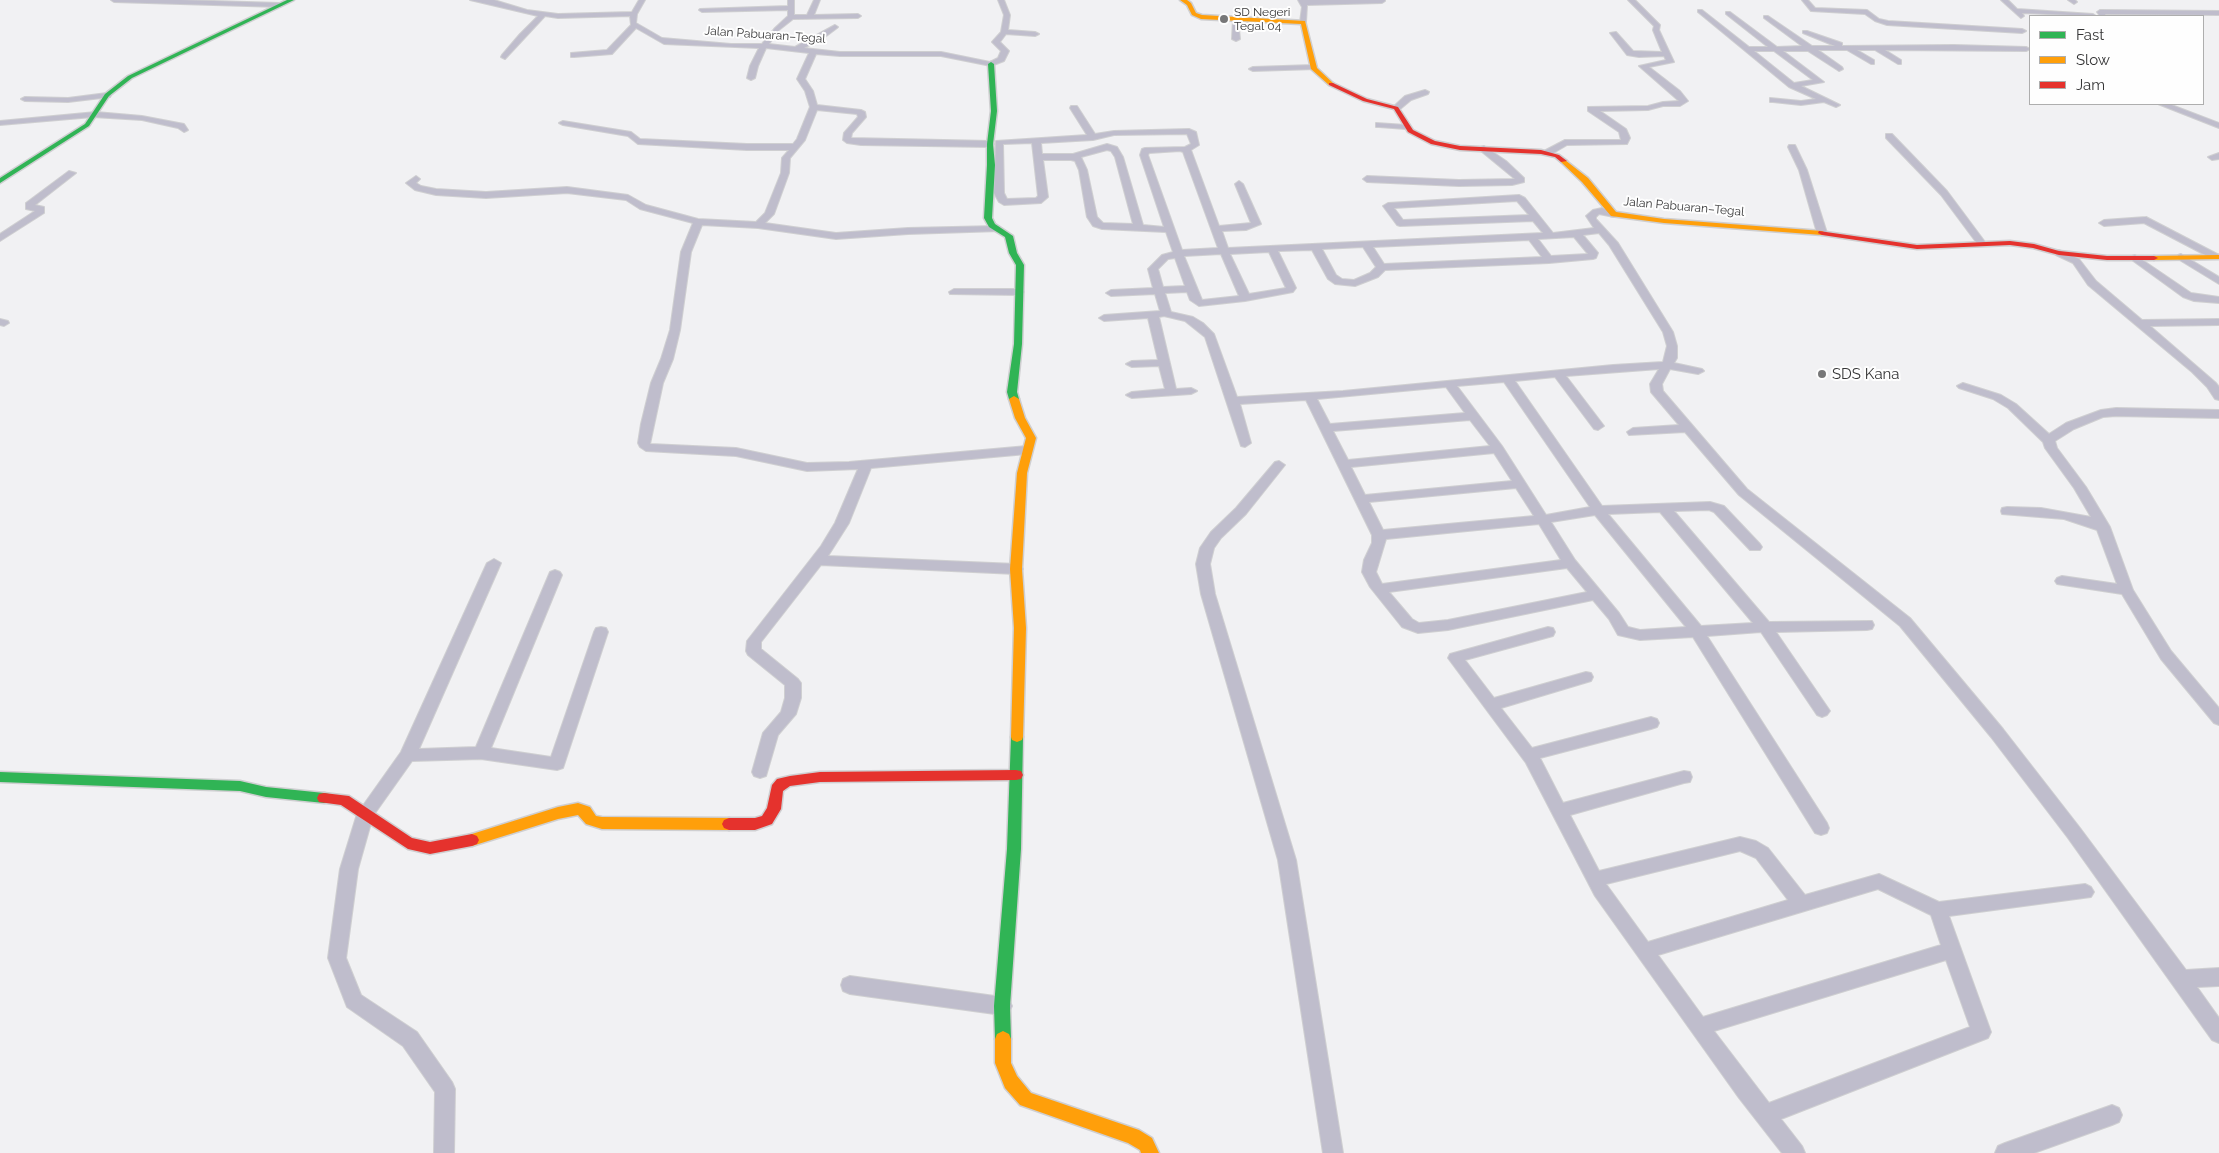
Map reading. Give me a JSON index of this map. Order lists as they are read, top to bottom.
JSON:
{
  "streets": {
    "street": ["Jalan Pabuaran–Tegal"]
  },
  "places": ["SD Negeri Tegal 04", "SDS Kana"],
  "legend": ["Fast", "Slow", "Jam"]
}
